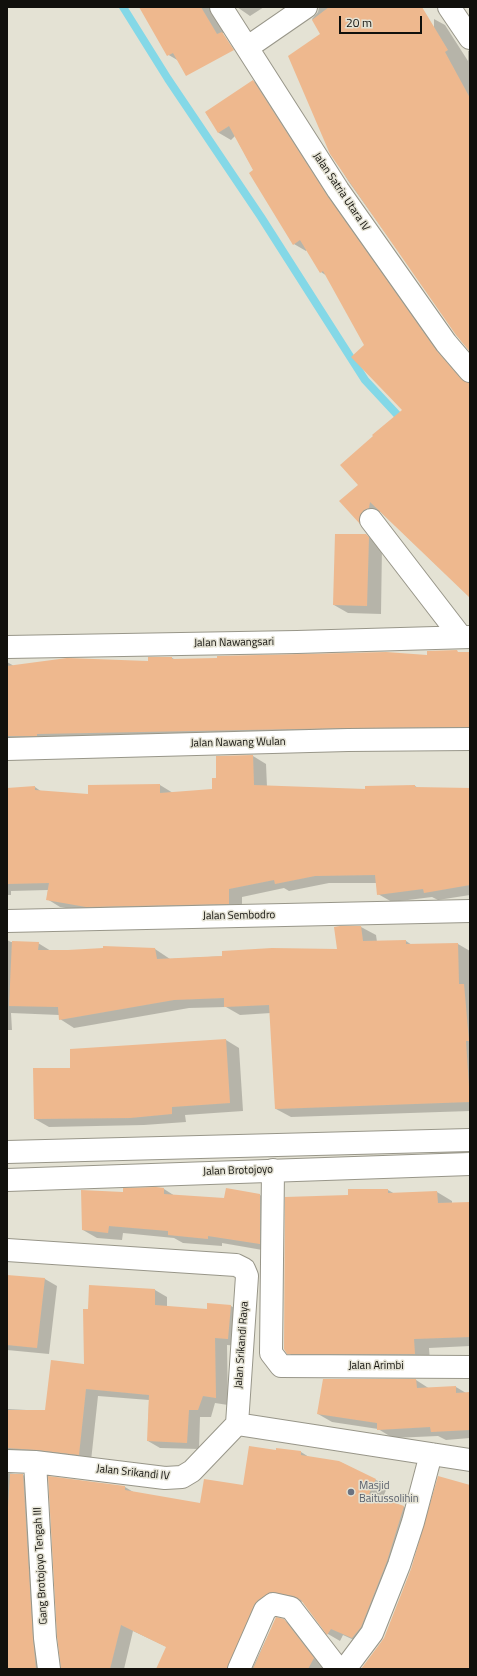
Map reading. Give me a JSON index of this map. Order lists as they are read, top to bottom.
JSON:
{
  "streets": {
    "street": [
      "Jalan Satria Utara IV",
      "Jalan Nawangsari",
      "Jalan Nawang Wulan",
      "Jalan Sembodro",
      "Jalan Brotojoyo",
      "Jalan Srikandi Raya",
      "Jalan Arimbi",
      "Jalan Srikandi IV",
      "Gang Brotojoyo Tengah III"
    ]
  },
  "crossings": [
    ["Jalan Brotojoyo", "Jalan Arimbi"],
    ["Jalan Srikandi Raya", "Jalan Srikandi IV"],
    ["Jalan Srikandi IV", "Gang Brotojoyo Tengah III"]
  ],
  "places": ["Masjid Baitussolihin"],
  "scale_bar": "20 m"
}
